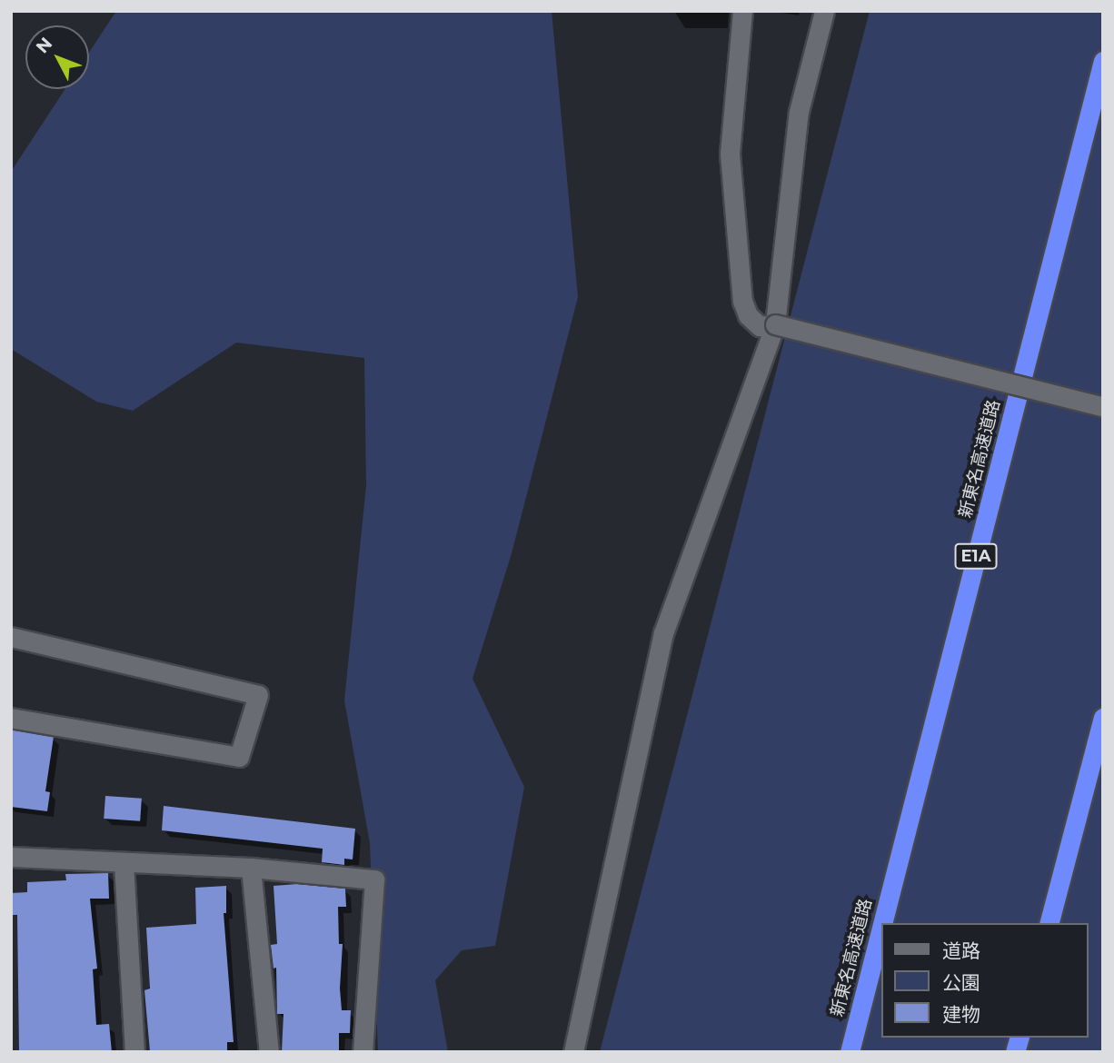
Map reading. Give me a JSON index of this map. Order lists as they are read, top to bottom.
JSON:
{
  "streets": {
    "highway": ["新東名高速道路", "E1A"]
  },
  "legend": ["道路", "公園", "建物"],
  "north": "top left"
}
